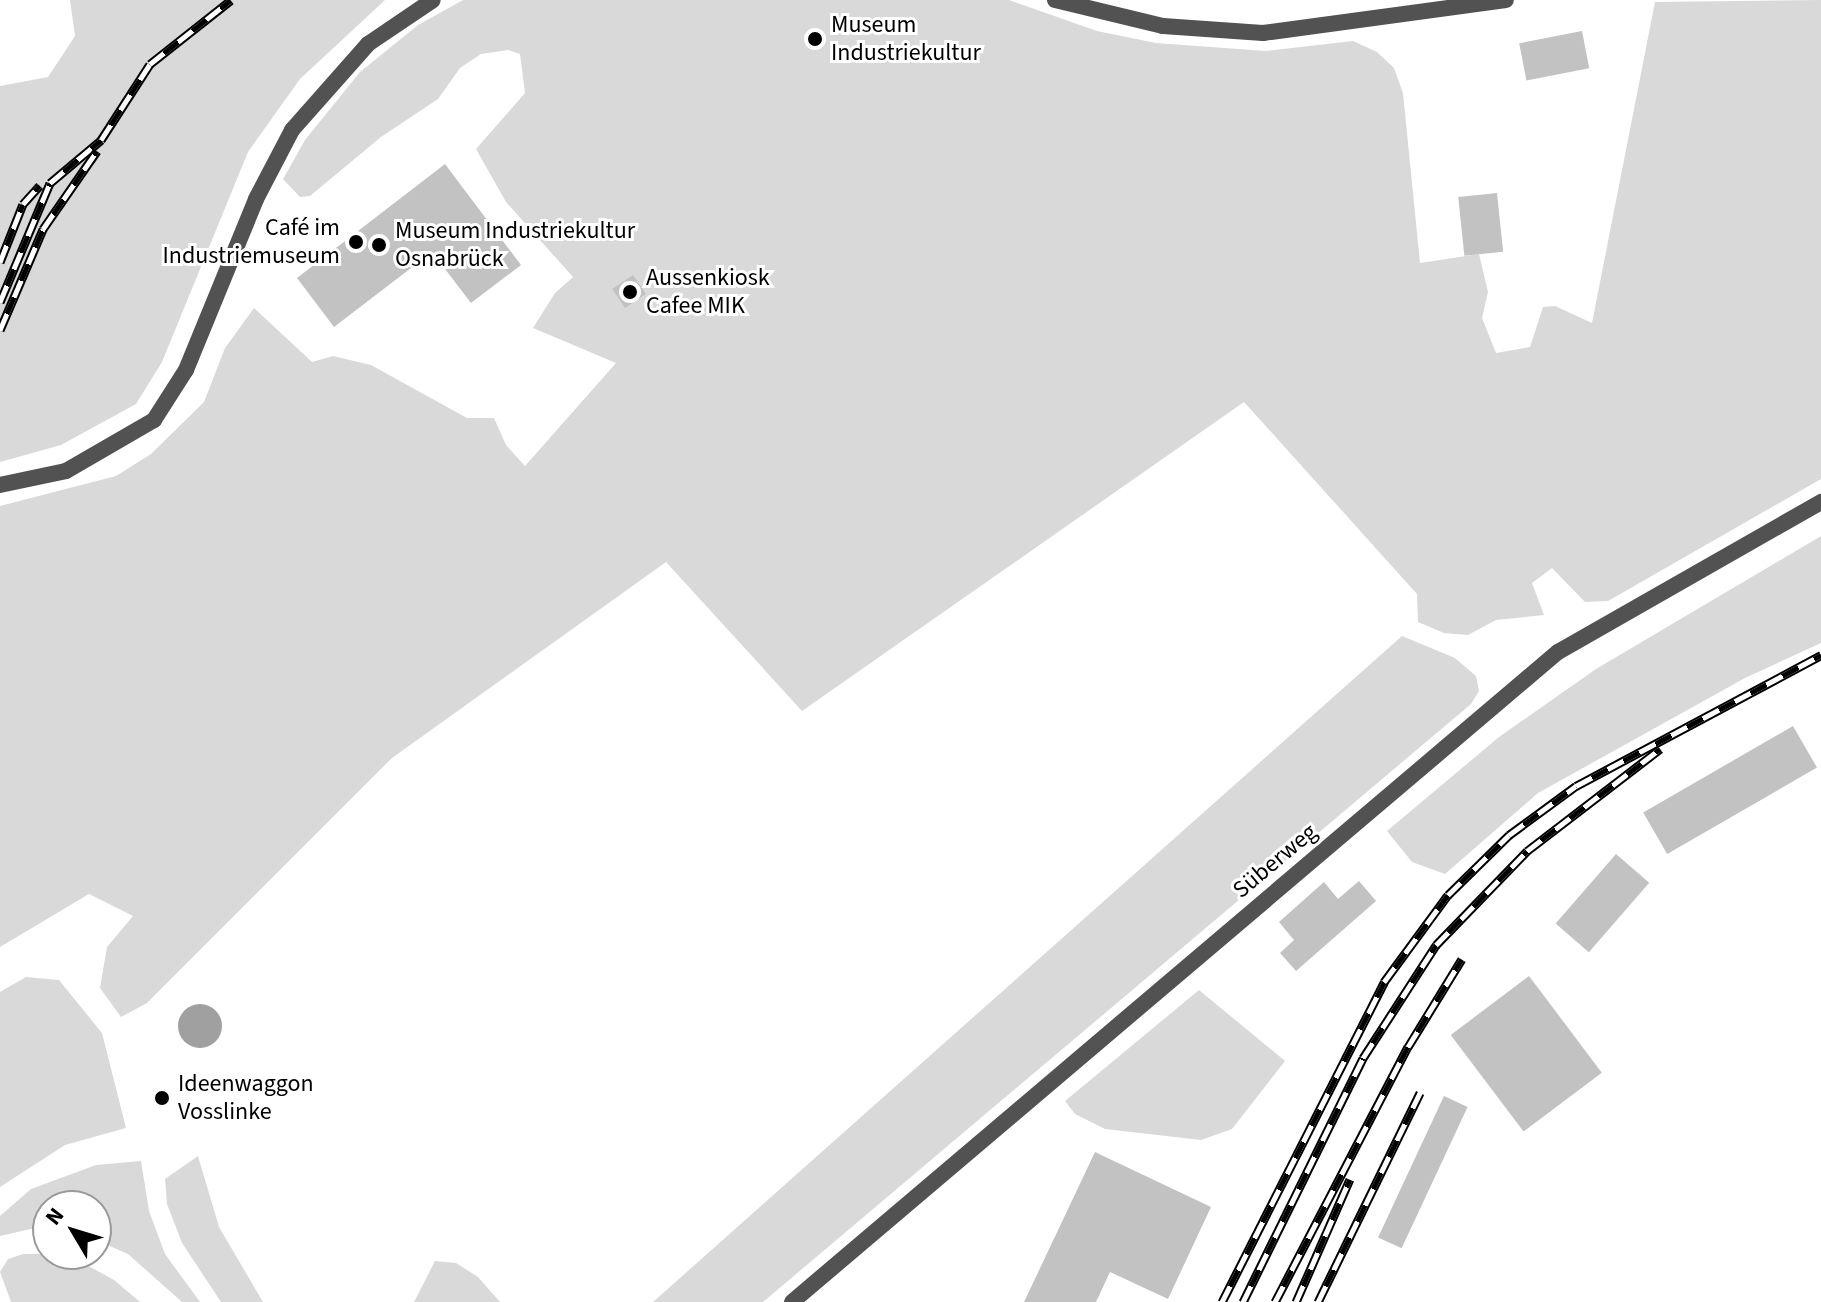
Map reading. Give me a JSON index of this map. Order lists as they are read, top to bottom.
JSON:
{
  "streets": {
    "street": ["Süberweg"]
  },
  "places": [
    "Museum Industriekultur",
    "Café im Industriemuseum",
    "Museum Industriekultur Osnabrück",
    "Aussenkiosk Cafee MIK",
    "Ideenwaggon Vosslinke"
  ],
  "north": "top left"
}
